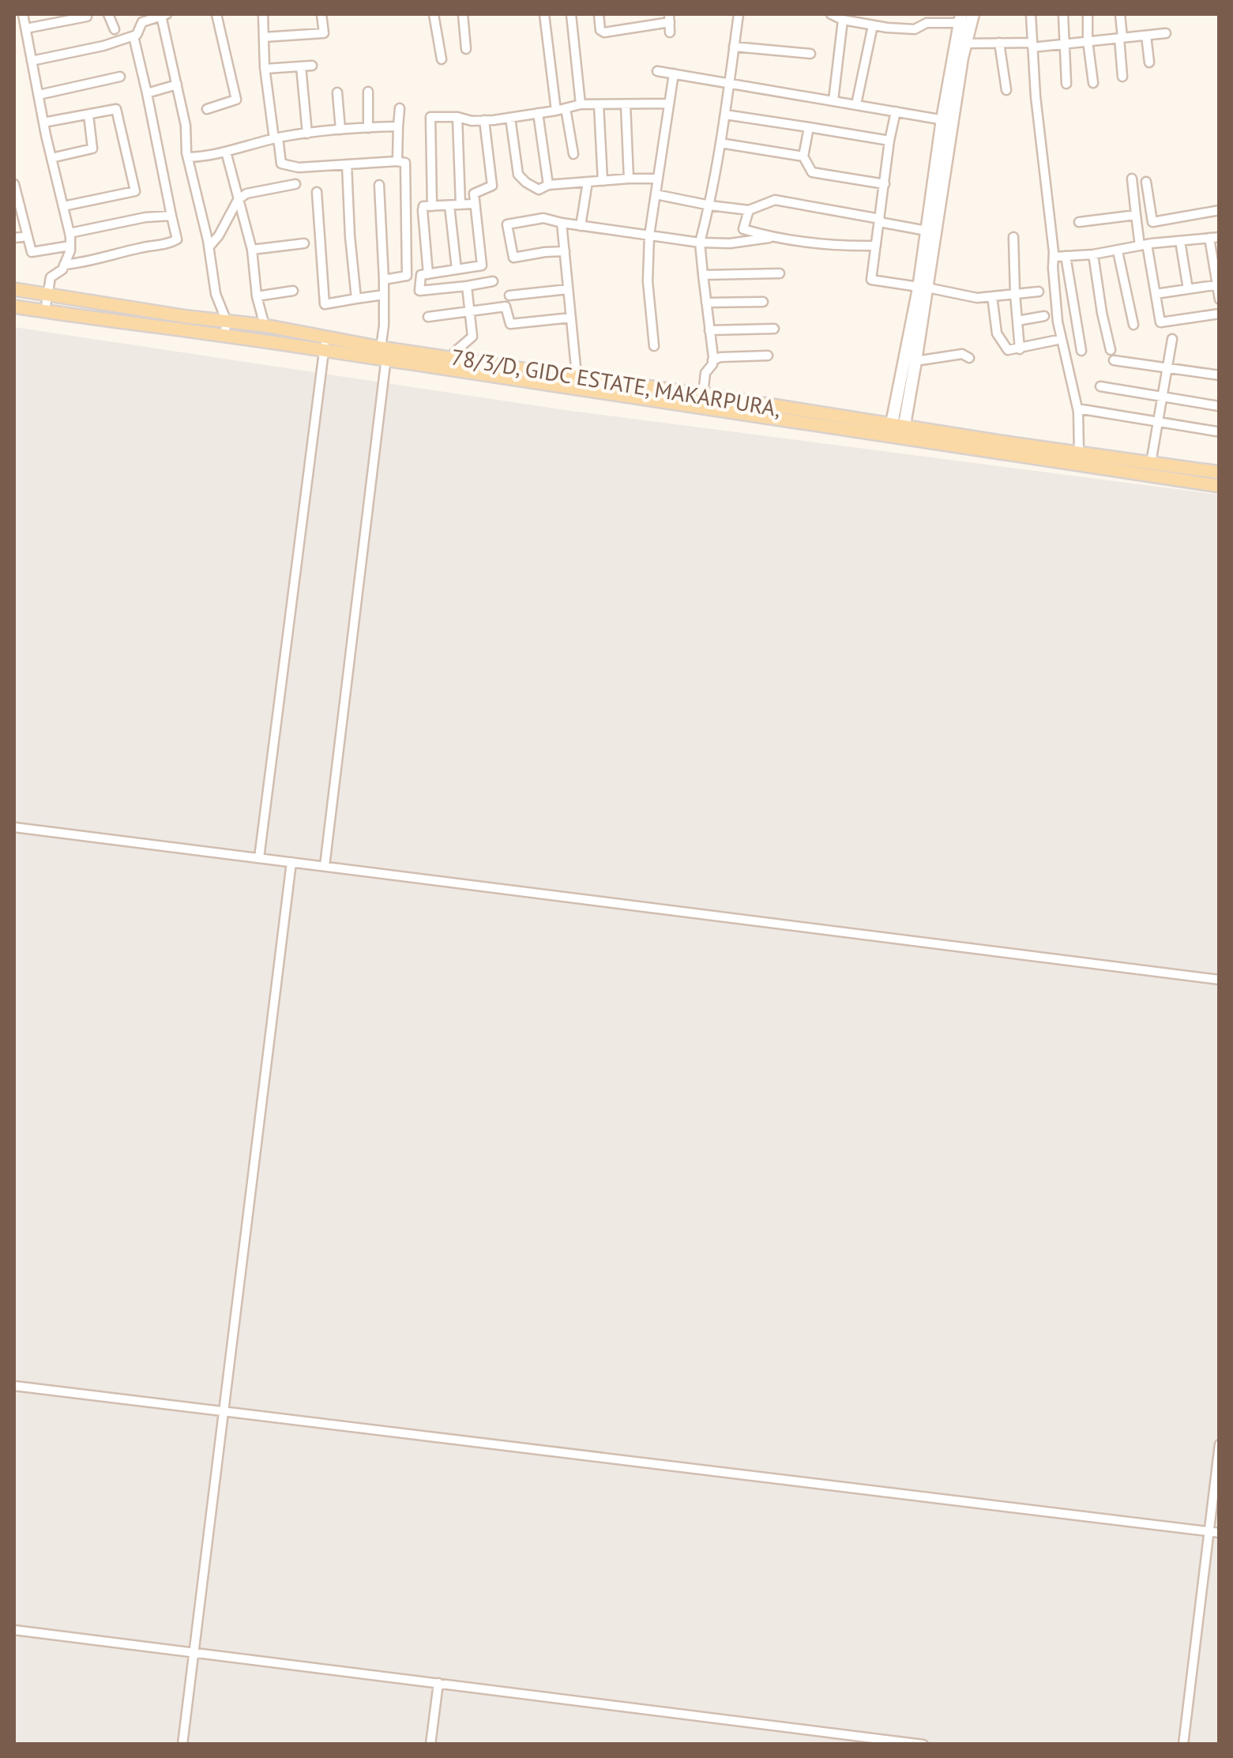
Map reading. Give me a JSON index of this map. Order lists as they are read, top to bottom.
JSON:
{
  "streets": {
    "main road": ["78/3/D, GIDC ESTATE, MAKARPURA,"]
  }
}
